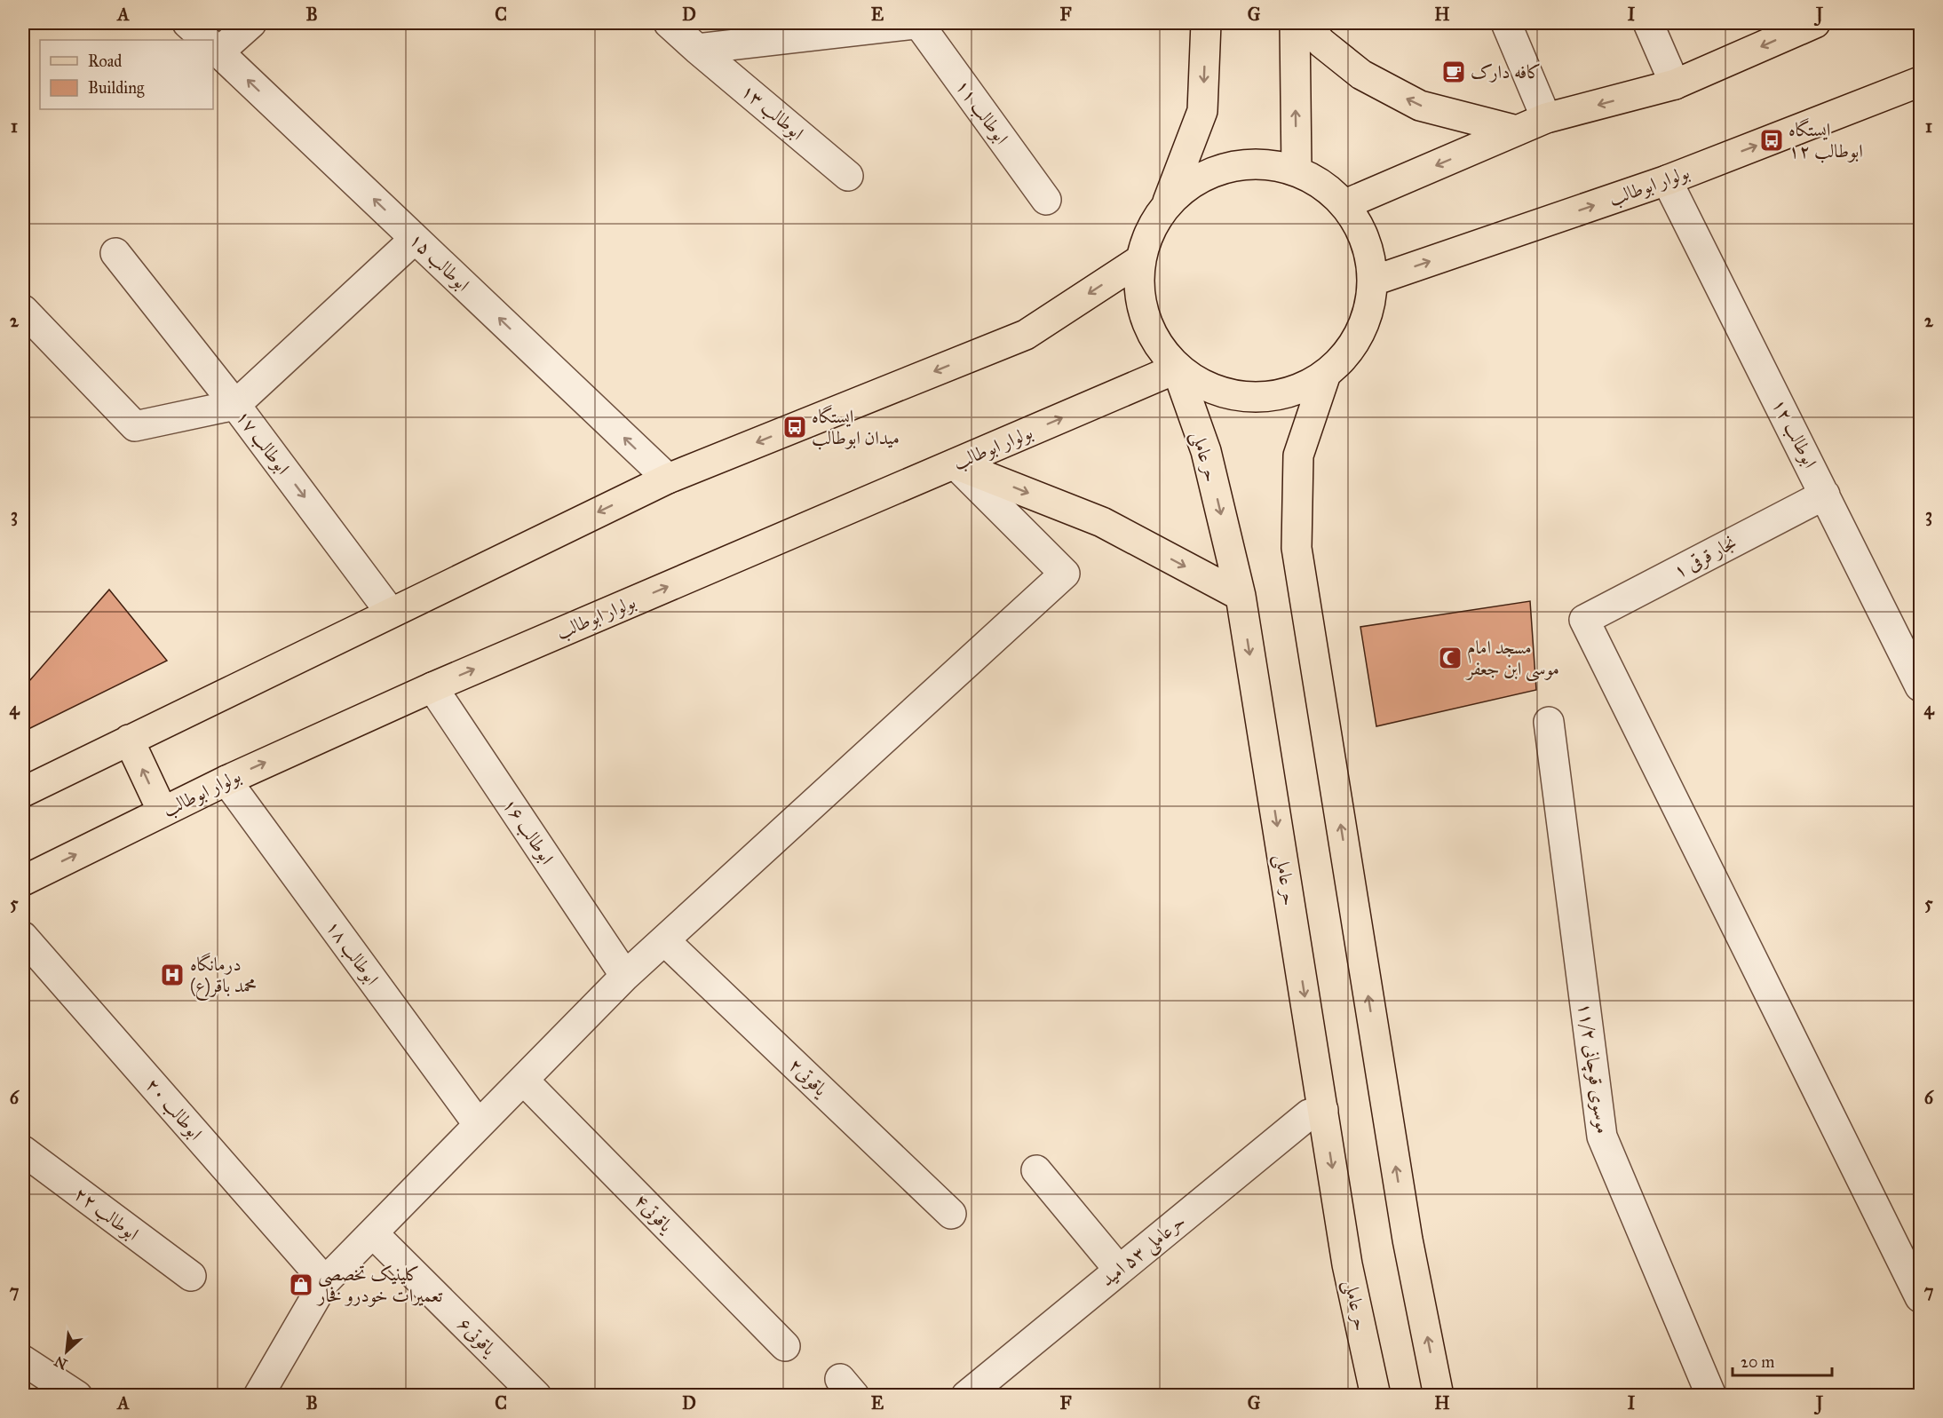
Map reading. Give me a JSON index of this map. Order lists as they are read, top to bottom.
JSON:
{
  "streets": {
    "main road": ["بولوار ابوطالب", "حر عاملی"],
    "street": [
      "ابوطالب ۱۳",
      "ابوطالب ۱۱",
      "ابوطالب ۱۵",
      "ابوطالب ۱۲",
      "ابوطالب ۱۷",
      "نجار قرقی ۱",
      "ابوطالب ۱۶",
      "ابوطالب ۱۸",
      "موسوی قوچانی ۱۱/۲",
      "یاقوتی۲",
      "ابوطالب ۲۰",
      "یاقوتی۴",
      "ابوطالب ۲۲",
      "حرعاملی ۵۳ امید",
      "یاقوتی۶"
    ]
  },
  "crossings": [
    ["بولوار ابوطالب", "ابوطالب ۱۲"],
    ["بولوار ابوطالب", "حر عاملی"],
    ["بولوار ابوطالب", "ابوطالب ۱۶"],
    ["بولوار ابوطالب", "ابوطالب ۱۸"],
    ["ابوطالب ۱۲", "نجار قرقی ۱"],
    ["حر عاملی", "حرعاملی ۵۳ امید"]
  ],
  "one_way": ["ابوطالب ۱۷"],
  "places": {
    "cafe": ["کافه دارک"],
    "bus stop": ["ایستگاه ابوطالب ۱۲", "ایستگاه میدان ابوطالب"],
    "mosque": ["مسجد امام موسی ابن جعفر"],
    "hospital": ["درمانگاه محمد باقر(ع)"],
    "shop": ["کلینیک تخصصی تعمیرات خودرو فخار"]
  },
  "legend": ["Road", "Building"],
  "scale_bar": "20 m",
  "north": "bottom left",
  "grid": {
    "columns": [
      "A",
      "B",
      "C",
      "D",
      "E",
      "F",
      "G",
      "H",
      "I",
      "J"
    ],
    "rows": [
      "1",
      "2",
      "3",
      "4",
      "5",
      "6",
      "7"
    ]
  }
}
